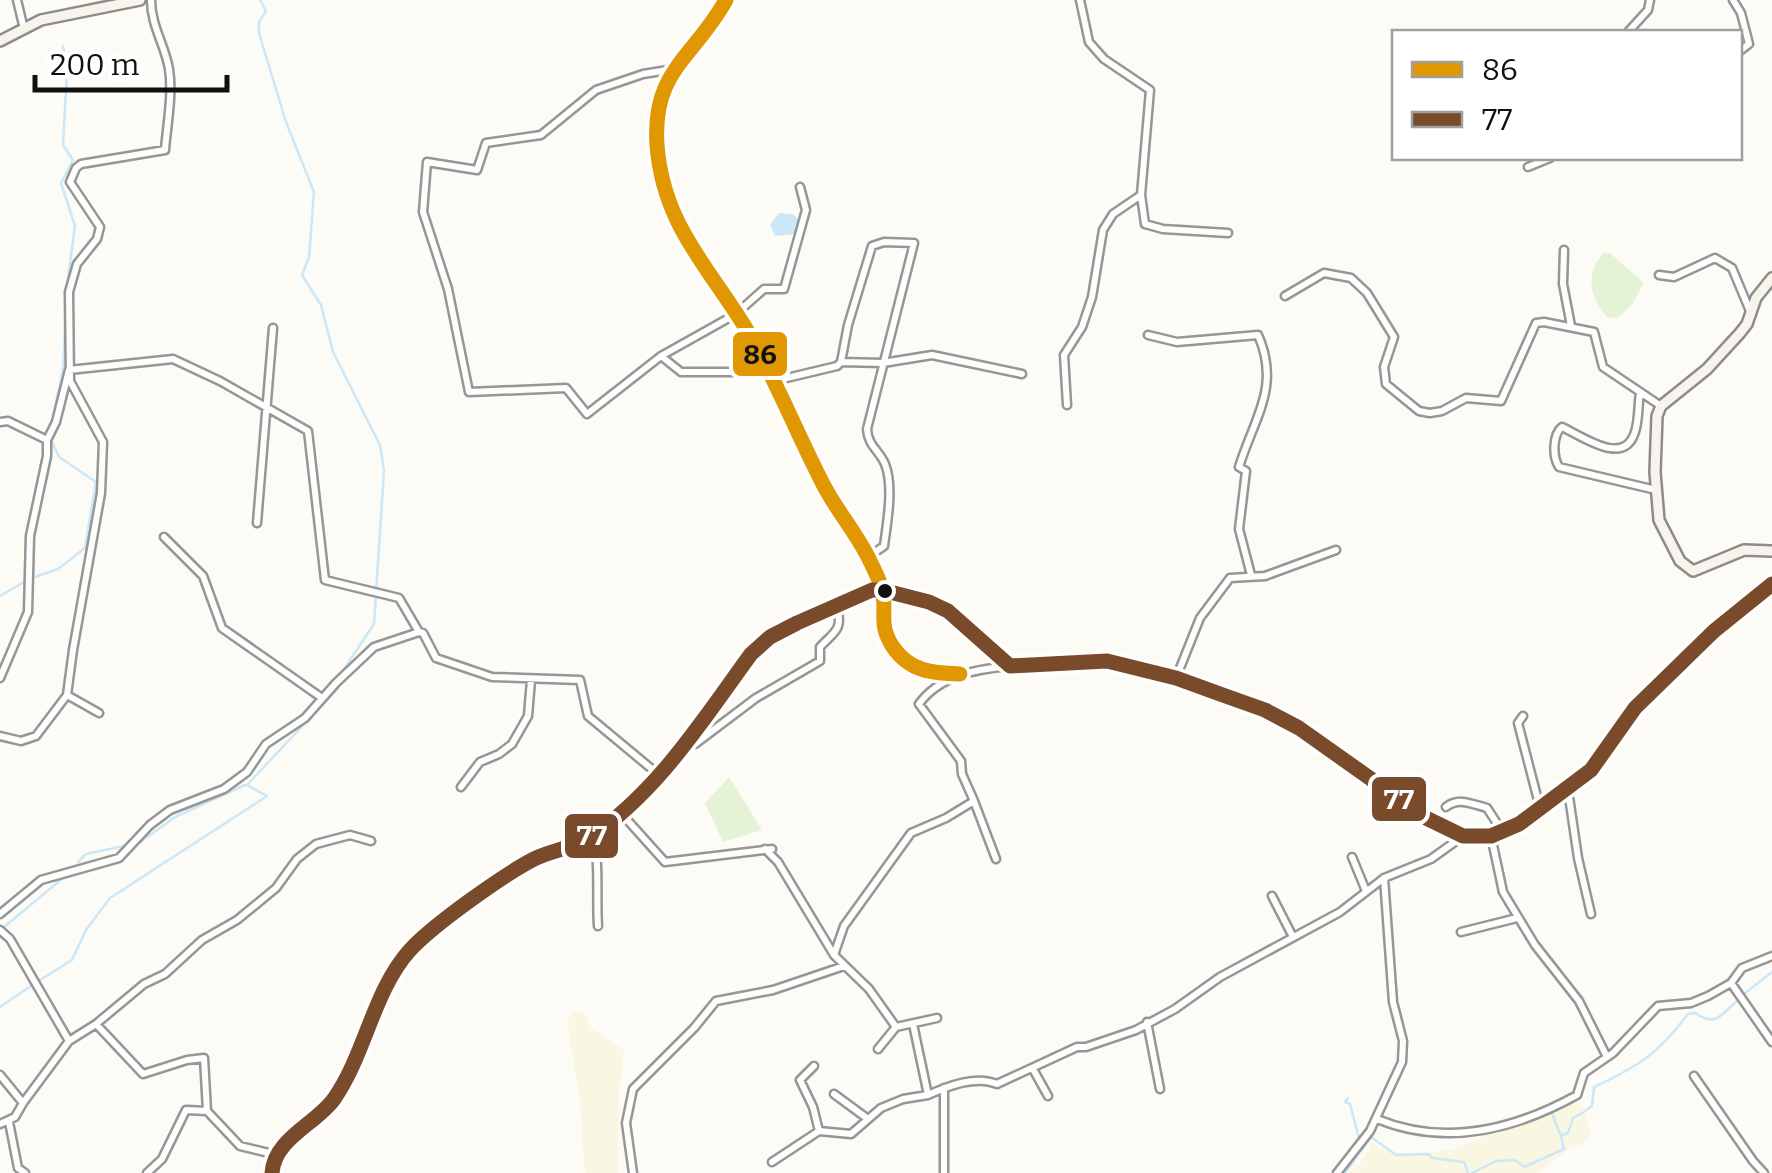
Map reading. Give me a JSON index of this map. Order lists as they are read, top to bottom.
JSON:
{
  "lines": ["transit line 86", "transit line 77"],
  "legend": ["86", "77"],
  "scale_bar": "200 m"
}
